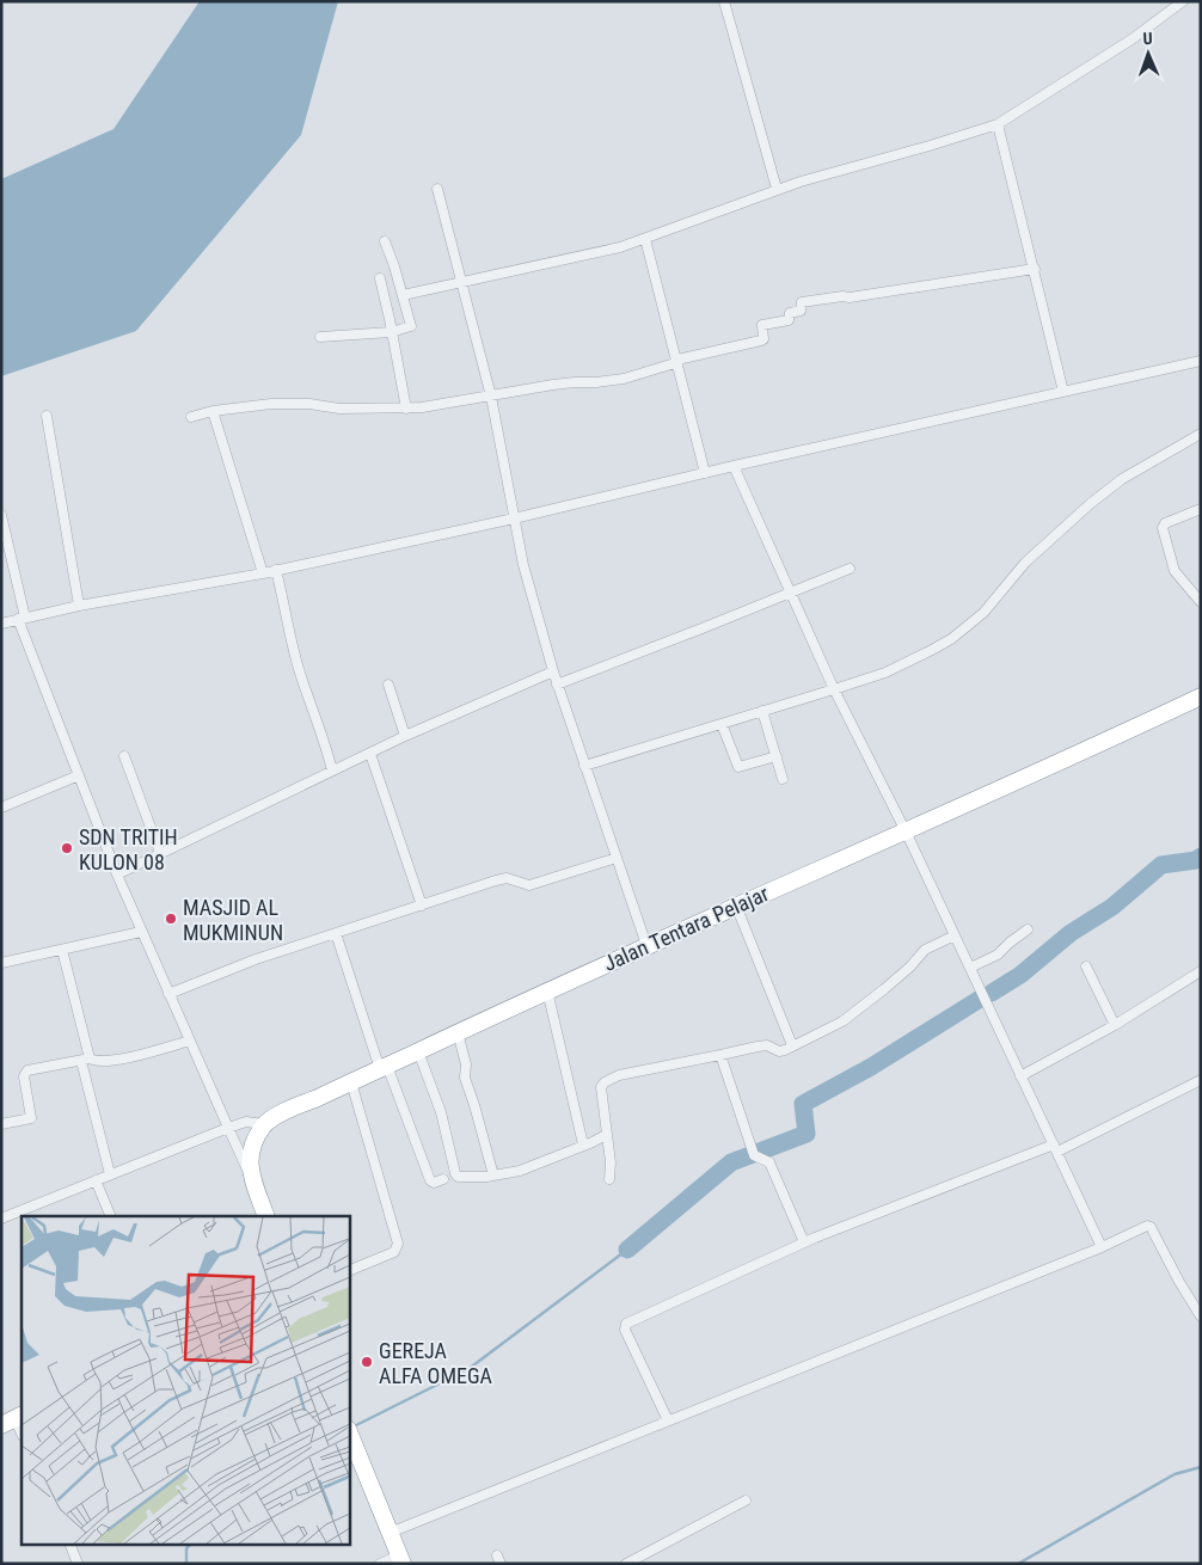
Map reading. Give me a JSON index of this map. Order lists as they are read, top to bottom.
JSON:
{
  "streets": {
    "highway": ["Jalan Tentara Pelajar"]
  },
  "places": ["SDN TRITIH KULON 08", "MASJID AL MUKMINUN", "GEREJA ALFA OMEGA"],
  "north": "top"
}
